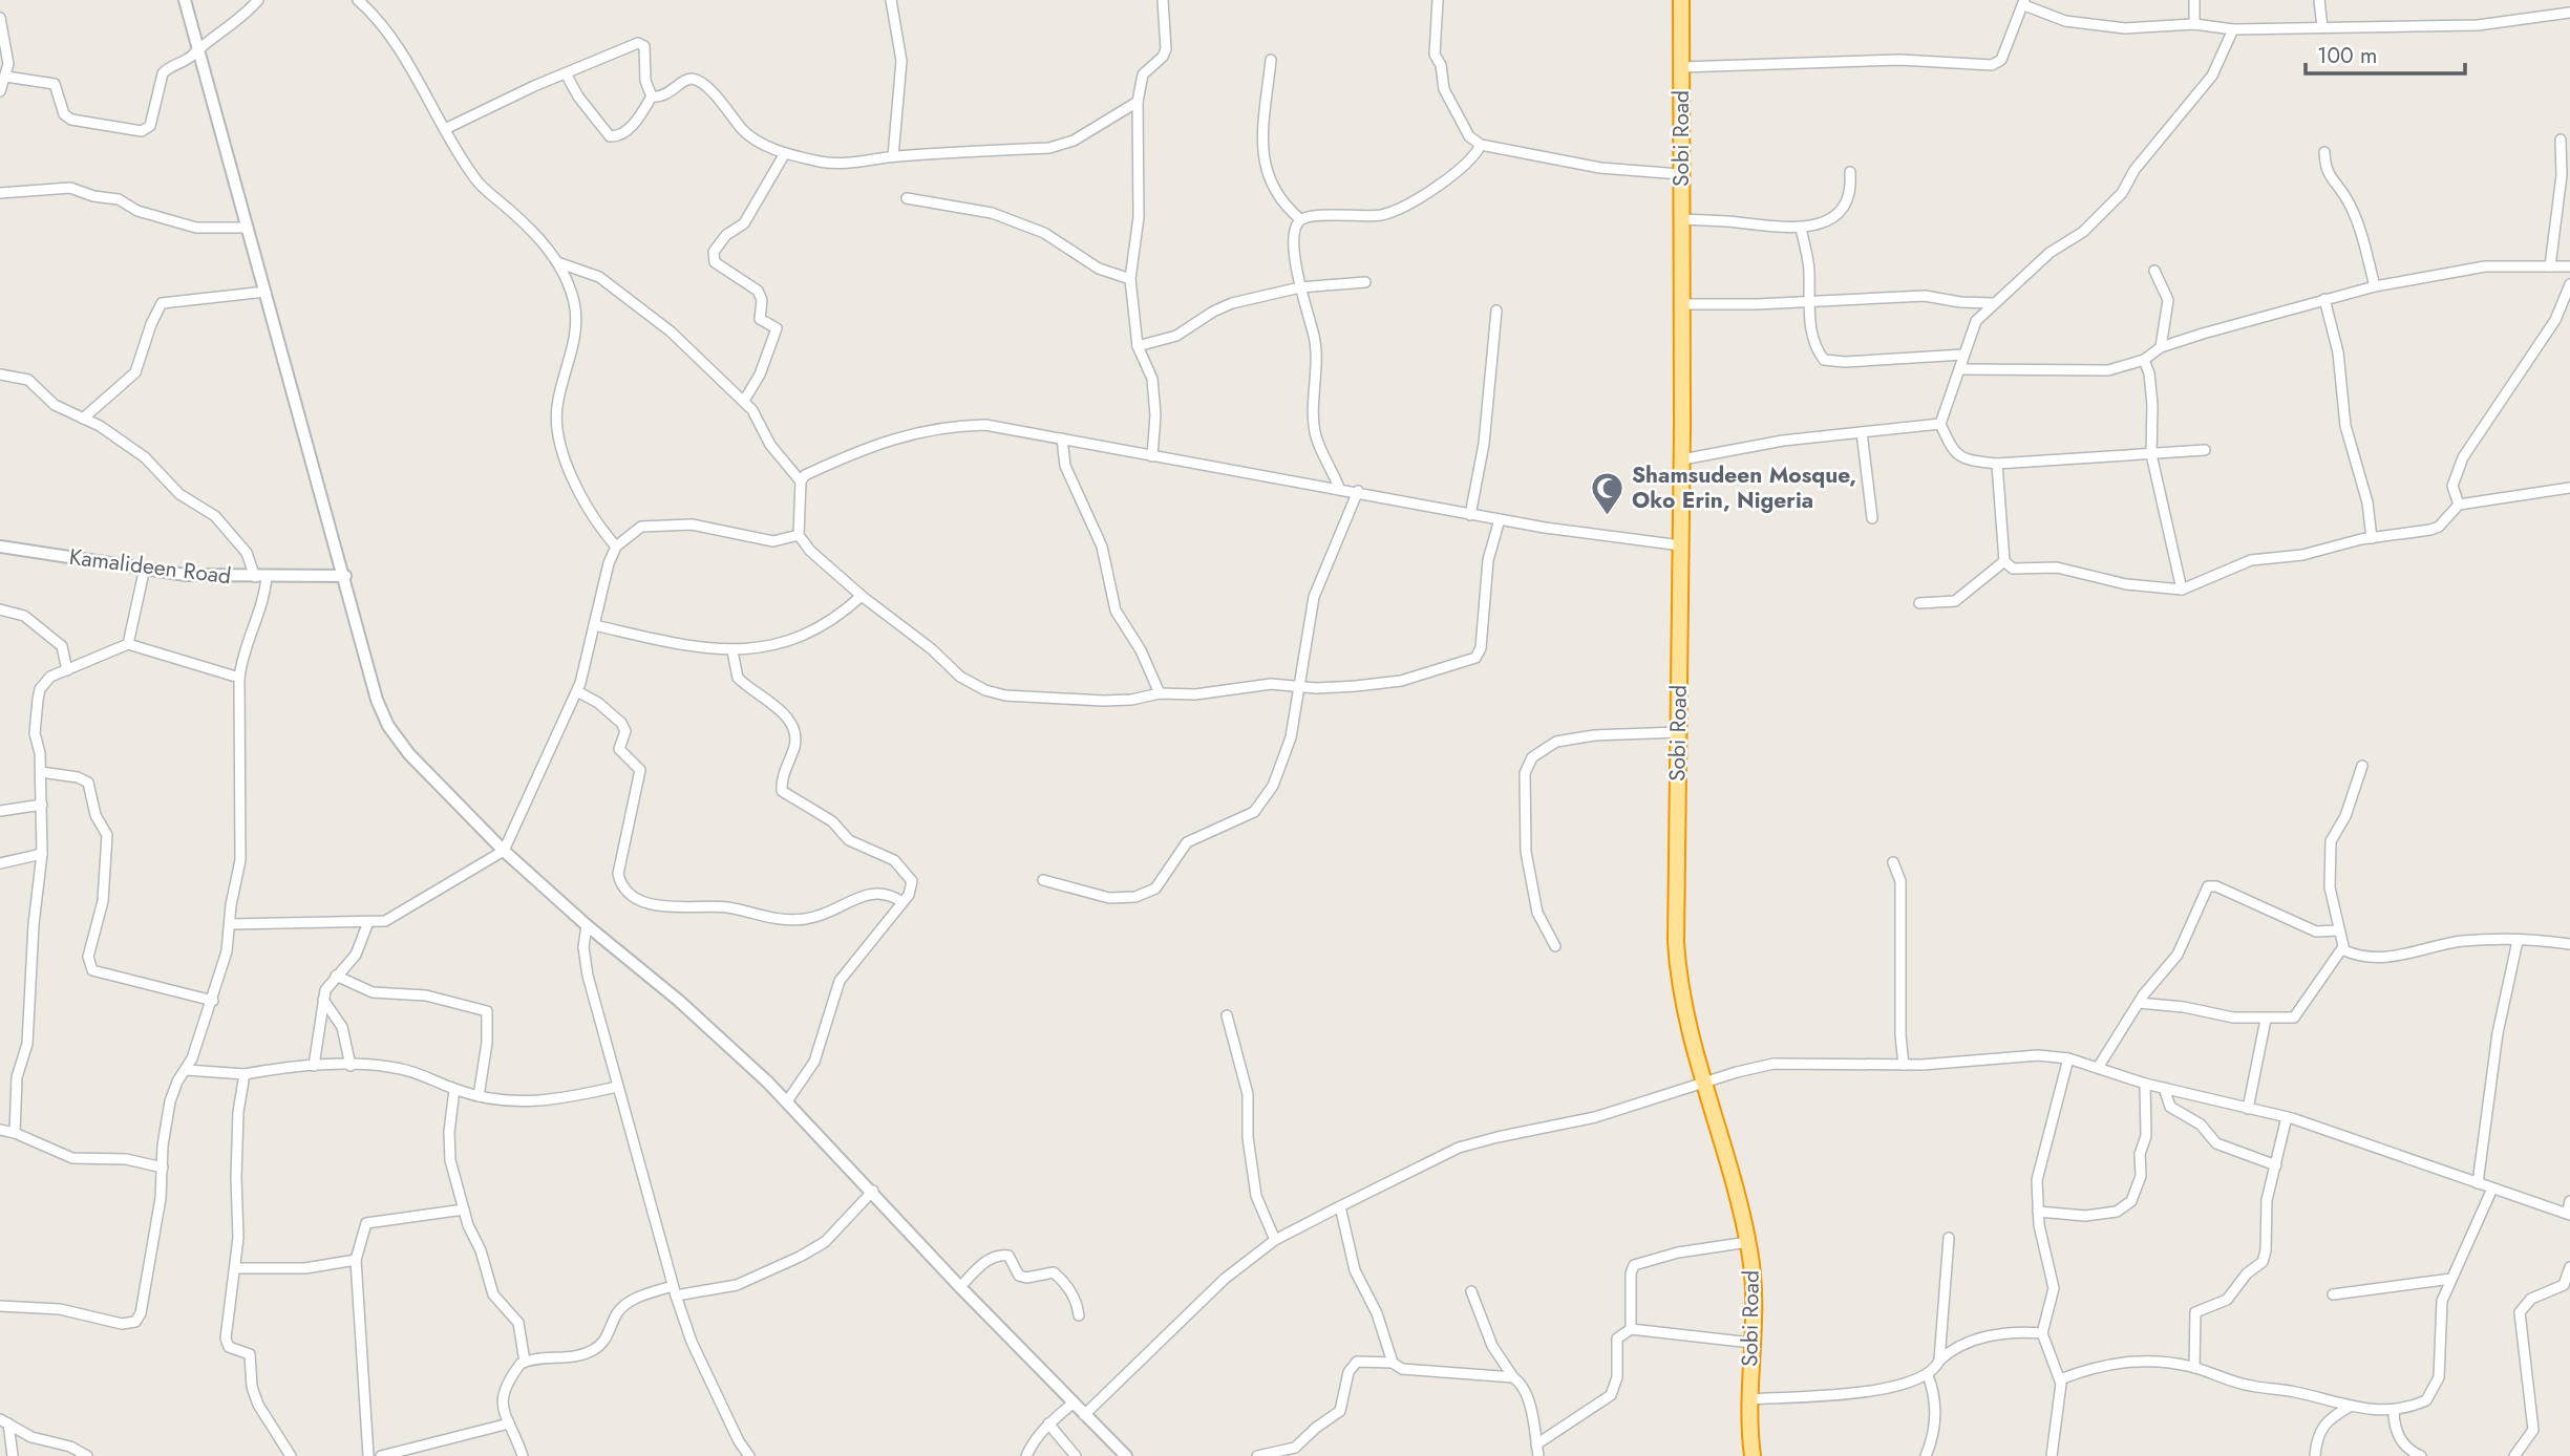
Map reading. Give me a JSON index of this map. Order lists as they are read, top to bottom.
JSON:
{
  "streets": {
    "highway": ["Sobi Road"],
    "street": ["Kamalideen Road"]
  },
  "places": {
    "mosque": ["Shamsudeen Mosque, Oko Erin, Nigeria"]
  },
  "scale_bar": "100 m"
}
